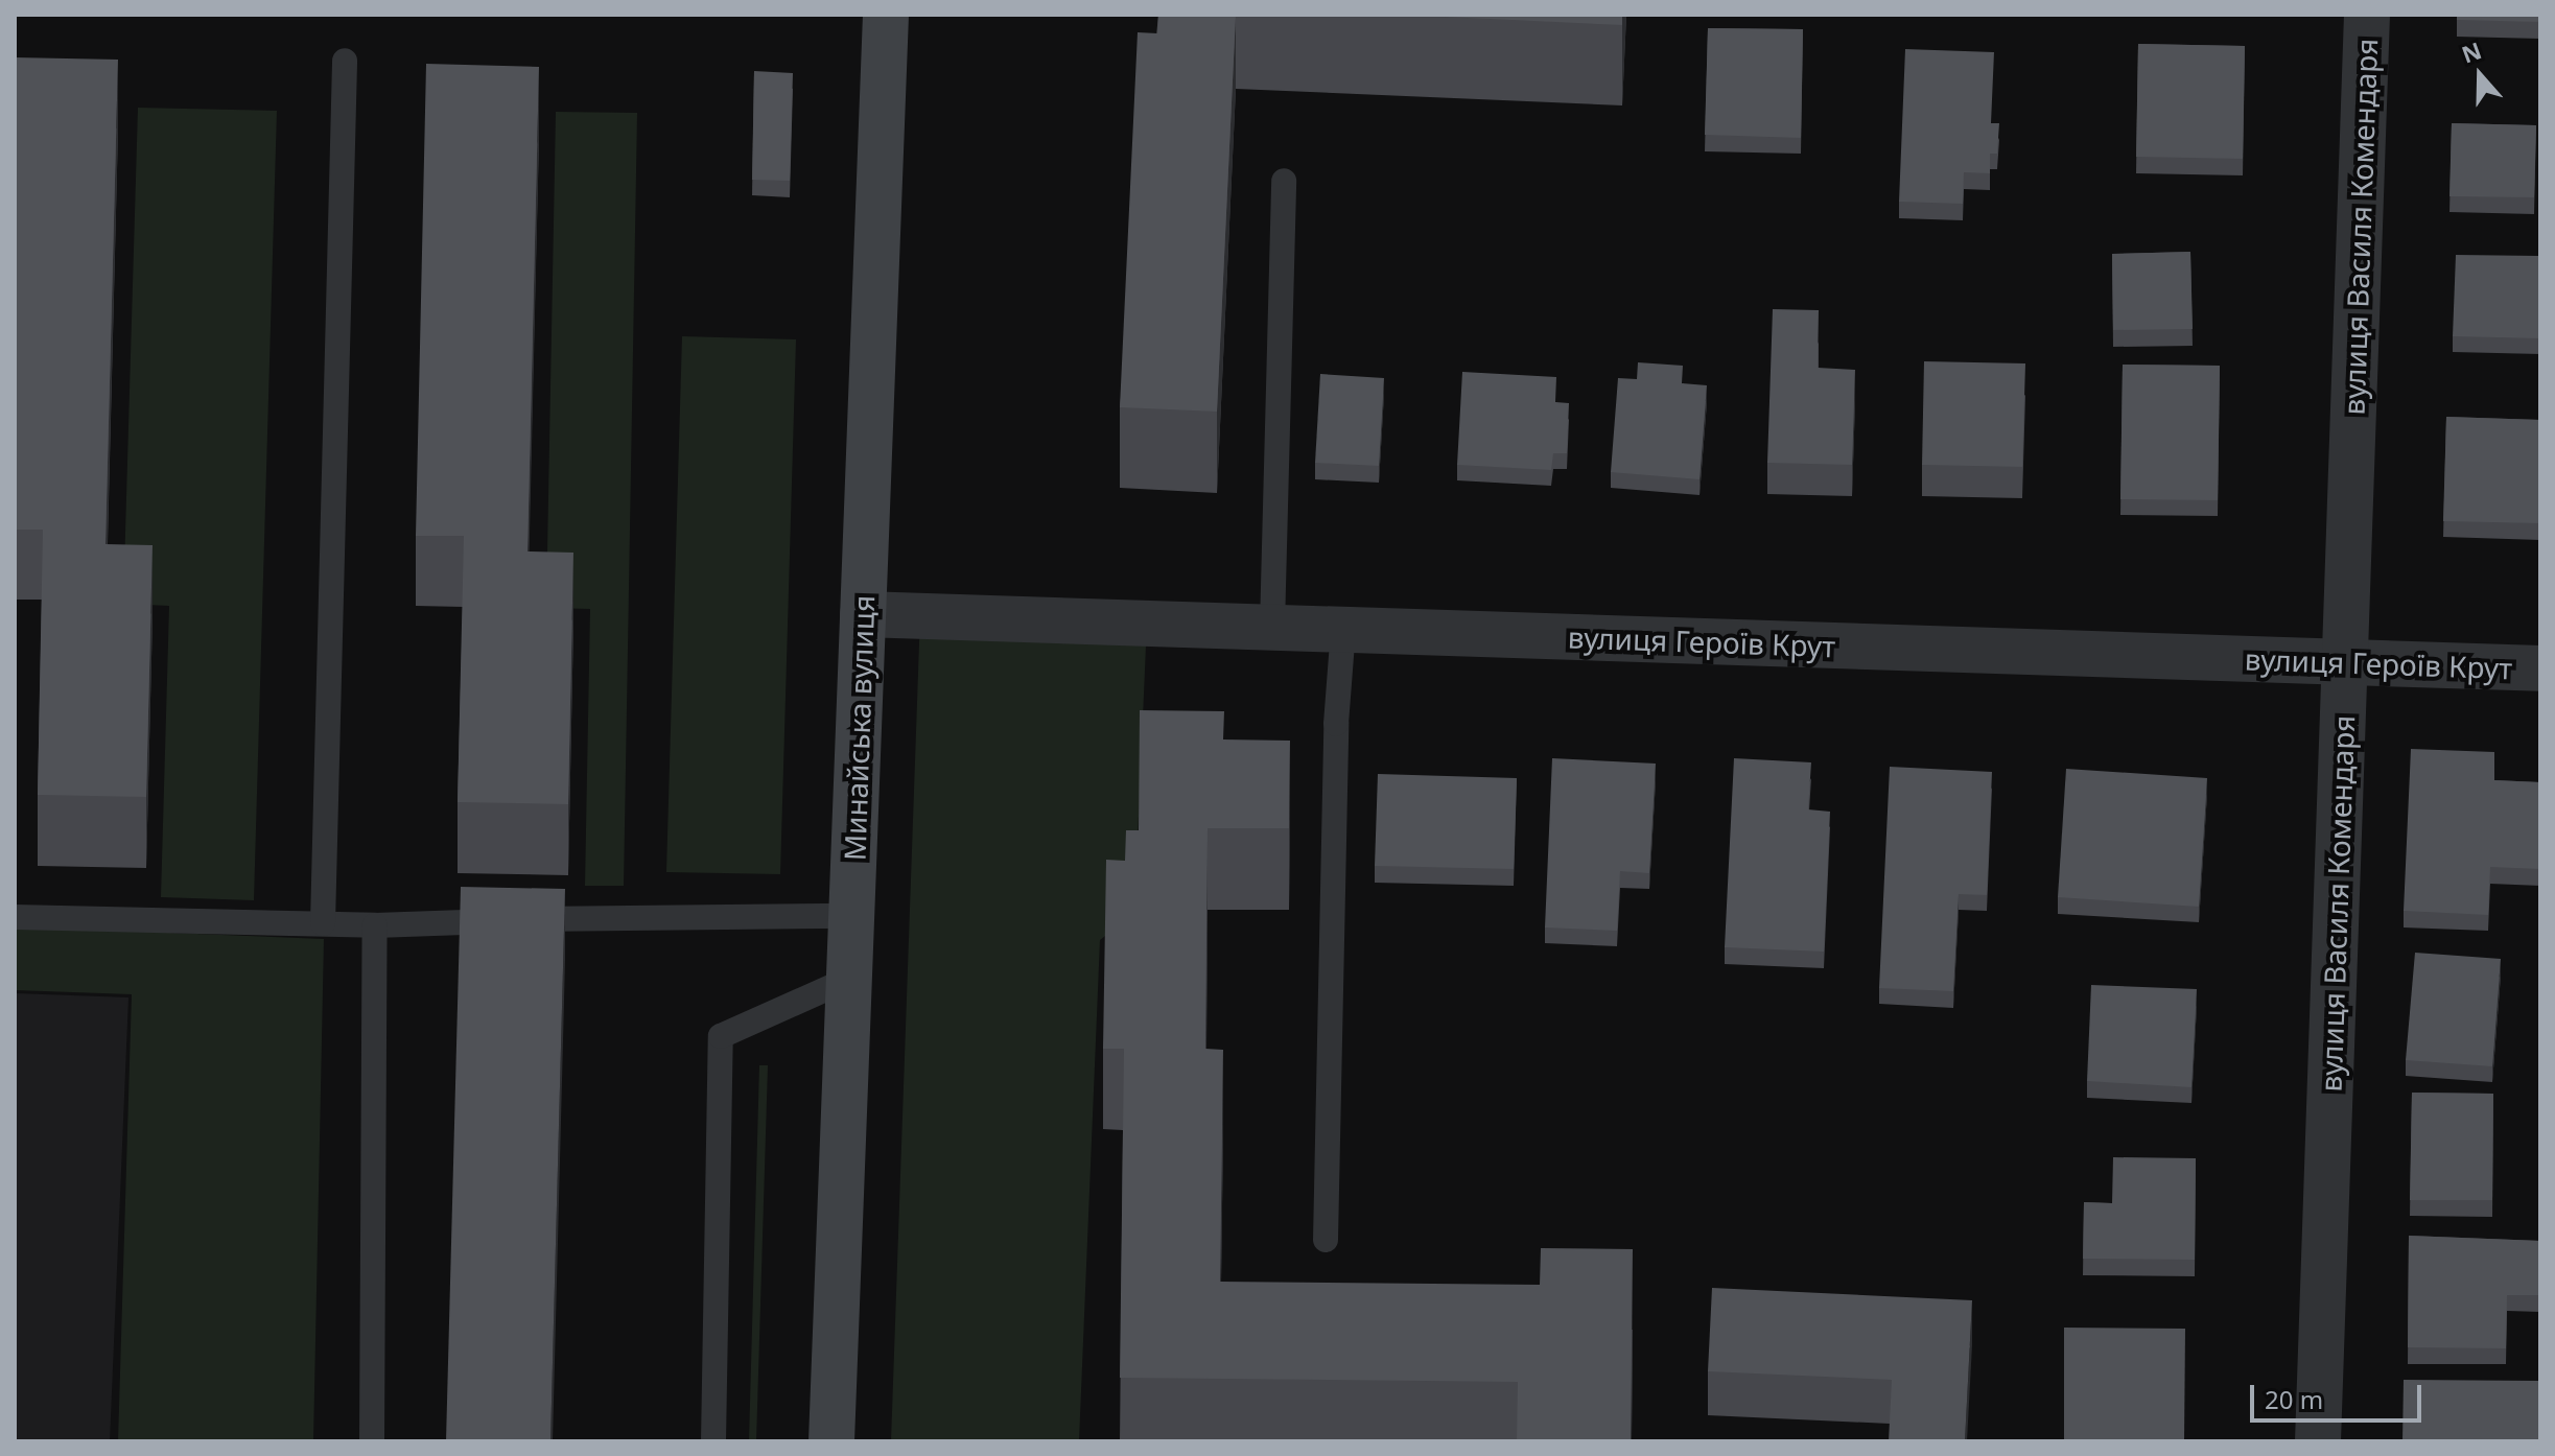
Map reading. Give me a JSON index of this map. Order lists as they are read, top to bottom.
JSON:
{
  "streets": {
    "main road": ["Минайська вулиця"],
    "street": ["вулиця Василя Комендаря", "вулиця Героїв Крут"]
  },
  "crossings": [
    ["вулиця Василя Комендаря", "вулиця Героїв Крут"],
    ["вулиця Героїв Крут", "Минайська вулиця"]
  ],
  "scale_bar": "20 m",
  "north": "top"
}
